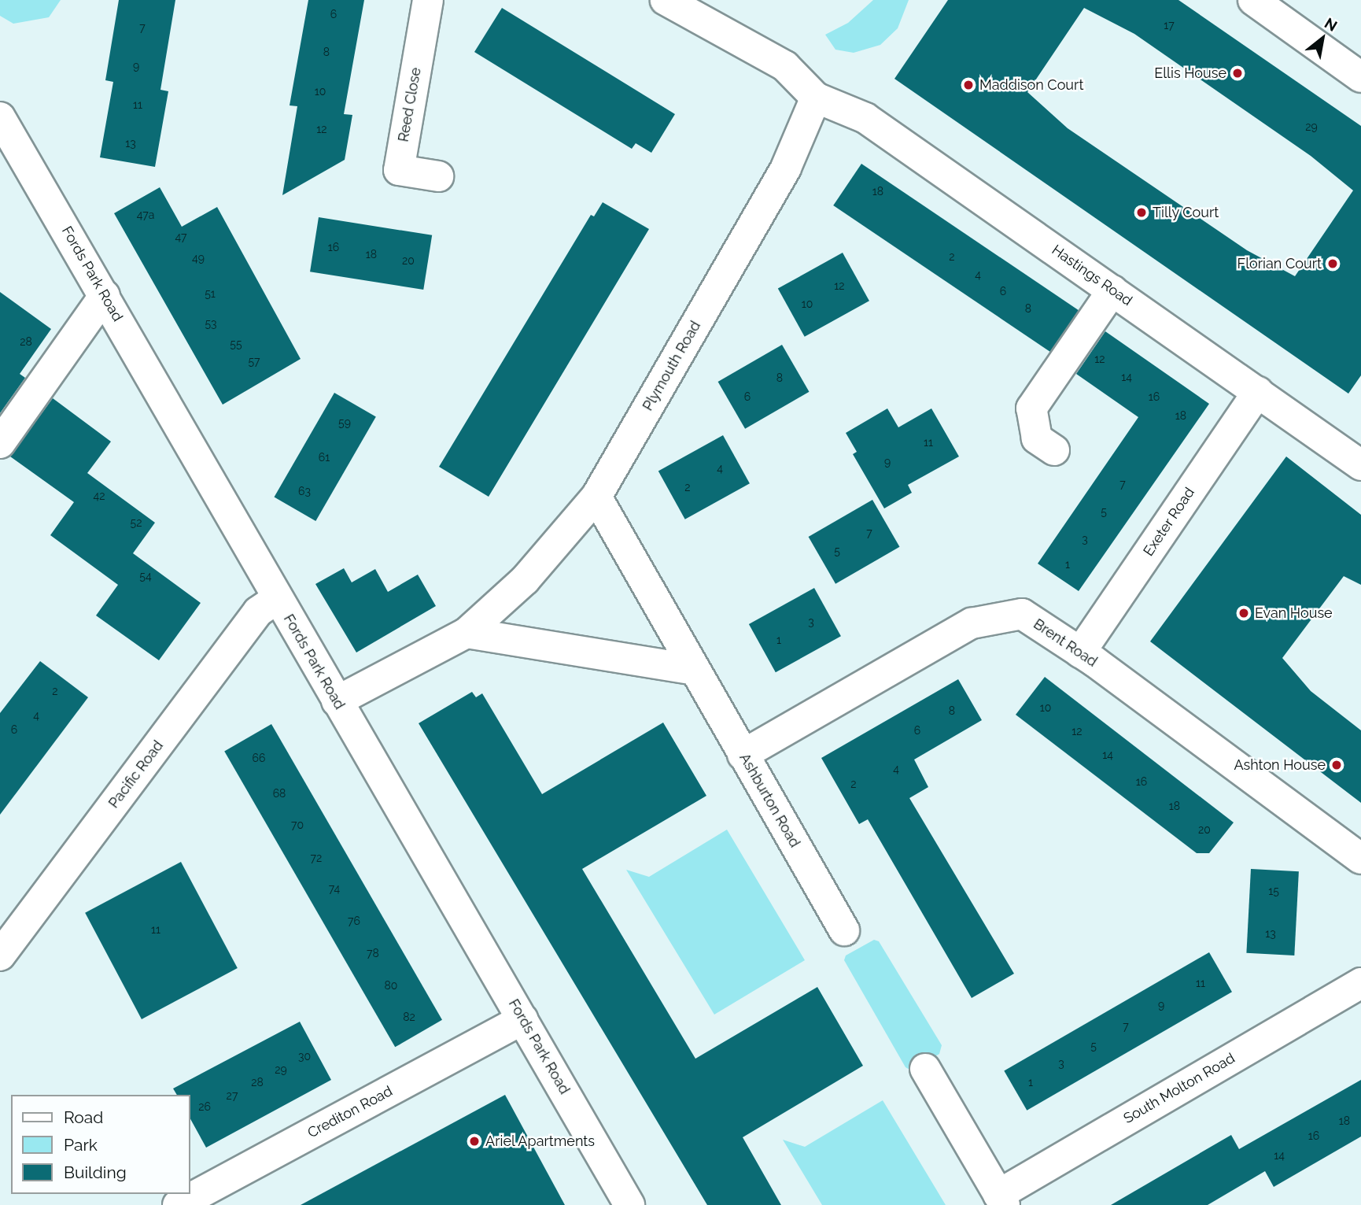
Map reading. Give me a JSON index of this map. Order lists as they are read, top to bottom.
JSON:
{
  "streets": {
    "street": [
      "Reed Close",
      "Fords Park Road",
      "Hastings Road",
      "Plymouth Road",
      "Exeter Road",
      "Brent Road",
      "Pacific Road",
      "Ashburton Road",
      "South Molton Road",
      "Crediton Road"
    ]
  },
  "crossings": [
    ["Fords Park Road", "Plymouth Road"],
    ["Fords Park Road", "Pacific Road"],
    ["Fords Park Road", "Crediton Road"],
    ["Hastings Road", "Plymouth Road"],
    ["Hastings Road", "Exeter Road"],
    ["Plymouth Road", "Ashburton Road"],
    ["Exeter Road", "Brent Road"],
    ["Brent Road", "Ashburton Road"]
  ],
  "places": [
    "Ellis House",
    "Maddison Court",
    "Tilly Court",
    "Florian Court",
    "Evan House",
    "Ashton House",
    "Ariel Apartments"
  ],
  "house_numbers": [
    "6",
    "17",
    "7",
    "8",
    "9",
    "10",
    "11",
    "29",
    "12",
    "13",
    "18",
    "47a",
    "47",
    "16",
    "18",
    "2",
    "49",
    "20",
    "4",
    "12",
    "6",
    "51",
    "10",
    "8",
    "53",
    "28",
    "55",
    "12",
    "57",
    "14",
    "8",
    "6",
    "16",
    "18",
    "59",
    "11",
    "61",
    "9",
    "4",
    "7",
    "2",
    "63",
    "42",
    "5",
    "52",
    "7",
    "3",
    "5",
    "1",
    "54",
    "3",
    "1",
    "2",
    "10",
    "8",
    "4",
    "6",
    "6",
    "12",
    "14",
    "66",
    "4",
    "16",
    "2",
    "68",
    "18",
    "70",
    "20",
    "72",
    "74",
    "15",
    "76",
    "11",
    "13",
    "78",
    "11",
    "80",
    "9",
    "82",
    "7",
    "5",
    "30",
    "3",
    "29",
    "28",
    "1",
    "27",
    "26",
    "18",
    "16",
    "14"
  ],
  "legend": ["Road", "Park", "Building"],
  "north": "top right"
}
